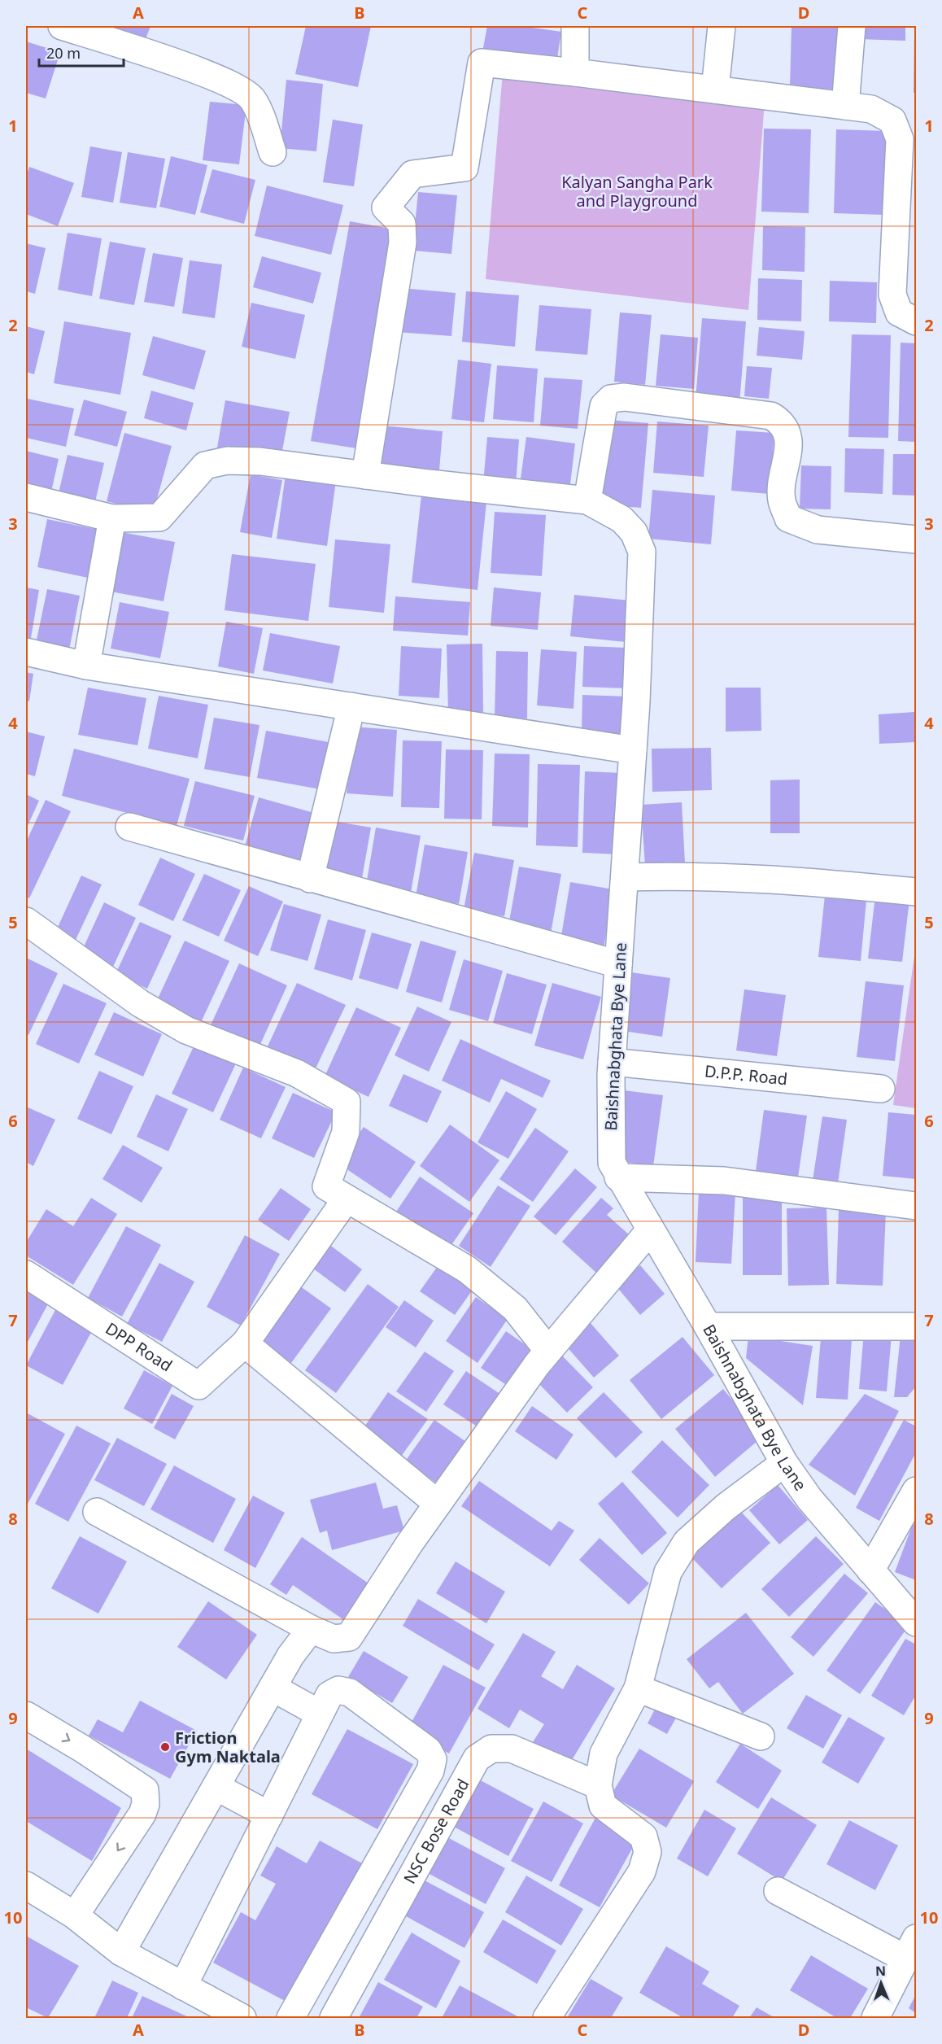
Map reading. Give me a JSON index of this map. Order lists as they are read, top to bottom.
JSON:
{
  "streets": {
    "street": [
      "Baishnabghata Bye Lane",
      "D.P.P. Road",
      "DPP Road",
      "NSC Bose Road"
    ]
  },
  "crossings": [
    ["Baishnabghata Bye Lane", "D.P.P. Road"]
  ],
  "parks": ["Kalyan Sangha Park and Playground"],
  "places": ["Friction Gym Naktala"],
  "scale_bar": "20 m",
  "north": "top",
  "grid": {
    "columns": [
      "A",
      "B",
      "C",
      "D"
    ],
    "rows": [
      "1",
      "2",
      "3",
      "4",
      "5",
      "6",
      "7",
      "8",
      "9",
      "10"
    ]
  }
}
